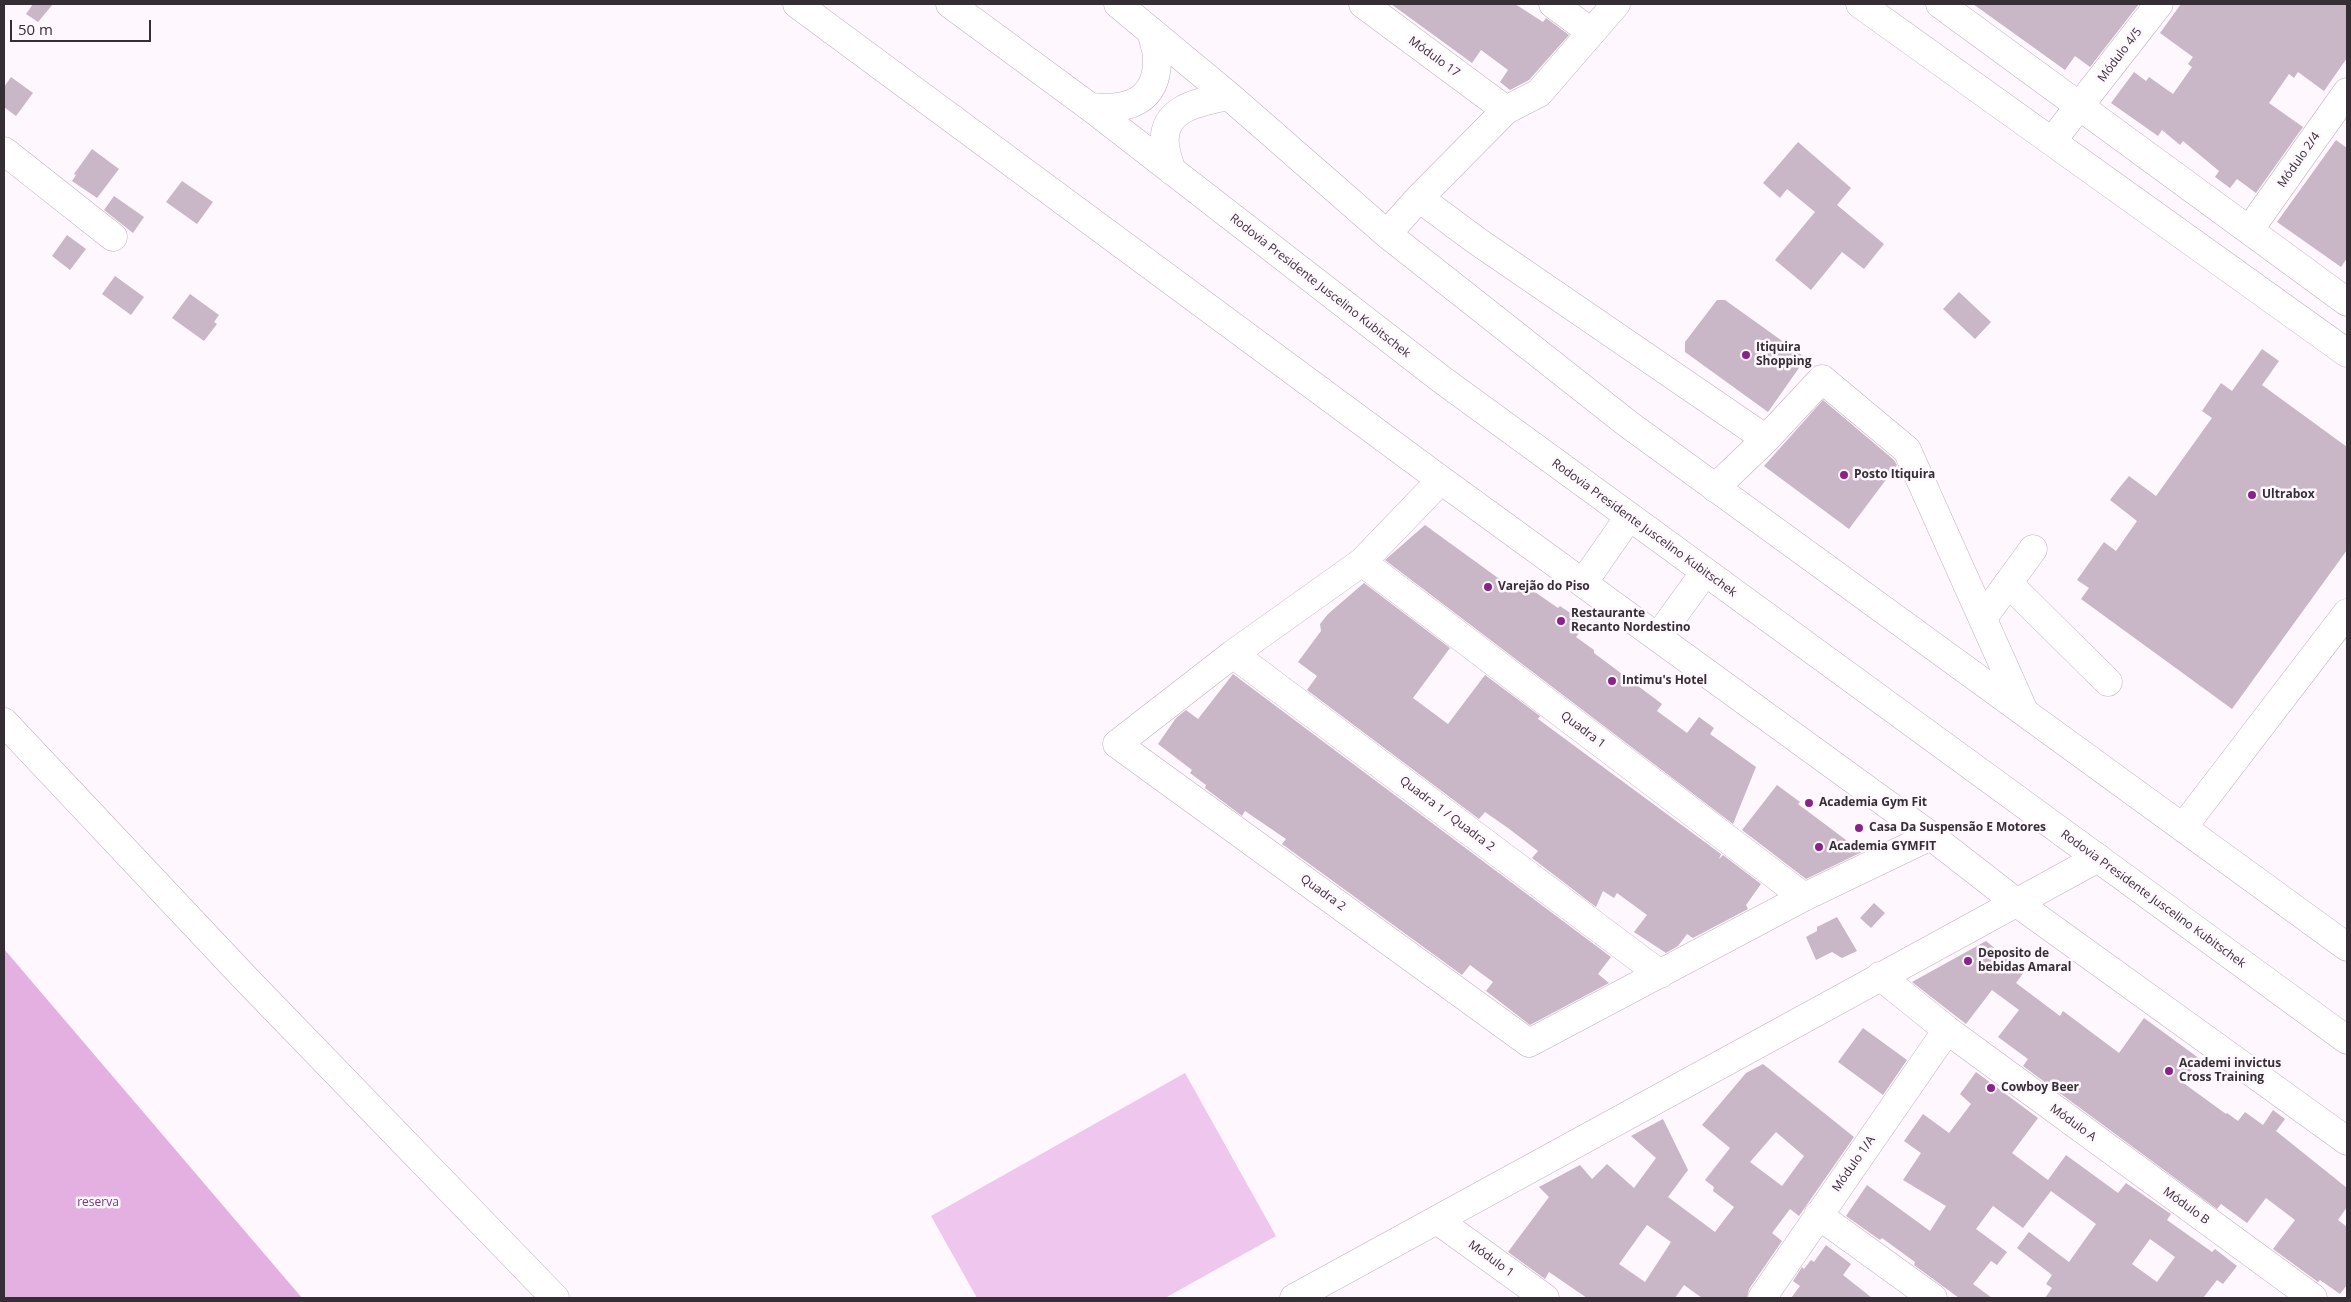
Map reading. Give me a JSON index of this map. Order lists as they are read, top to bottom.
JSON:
{
  "streets": {
    "main road": [
      "Módulo 4/5",
      "Módulo 17",
      "Módulo 2/4",
      "Rodovia Presidente Juscelino Kubitschek",
      "Quadra 1",
      "Quadra 1 / Quadra 2",
      "Quadra 2",
      "Módulo A",
      "Módulo 1/A",
      "Módulo B",
      "Módulo 1"
    ]
  },
  "crossings": [
    ["Quadra 1 / Quadra 2", "Quadra 2"],
    ["Módulo A", "Módulo 1/A"],
    ["Módulo A", "Módulo B"]
  ],
  "parks": ["reserva"],
  "places": [
    "Itiquira Shopping",
    "Posto Itiquira",
    "Ultrabox",
    "Varejão do Piso",
    "Restaurante Recanto Nordestino",
    "Intimu's Hotel",
    "Academia Gym Fit",
    "Casa Da Suspensão E Motores",
    "Academia GYMFIT",
    "Deposito de bebidas Amaral",
    "Academi invictus Cross Training",
    "Cowboy Beer"
  ],
  "scale_bar": "50 m"
}
